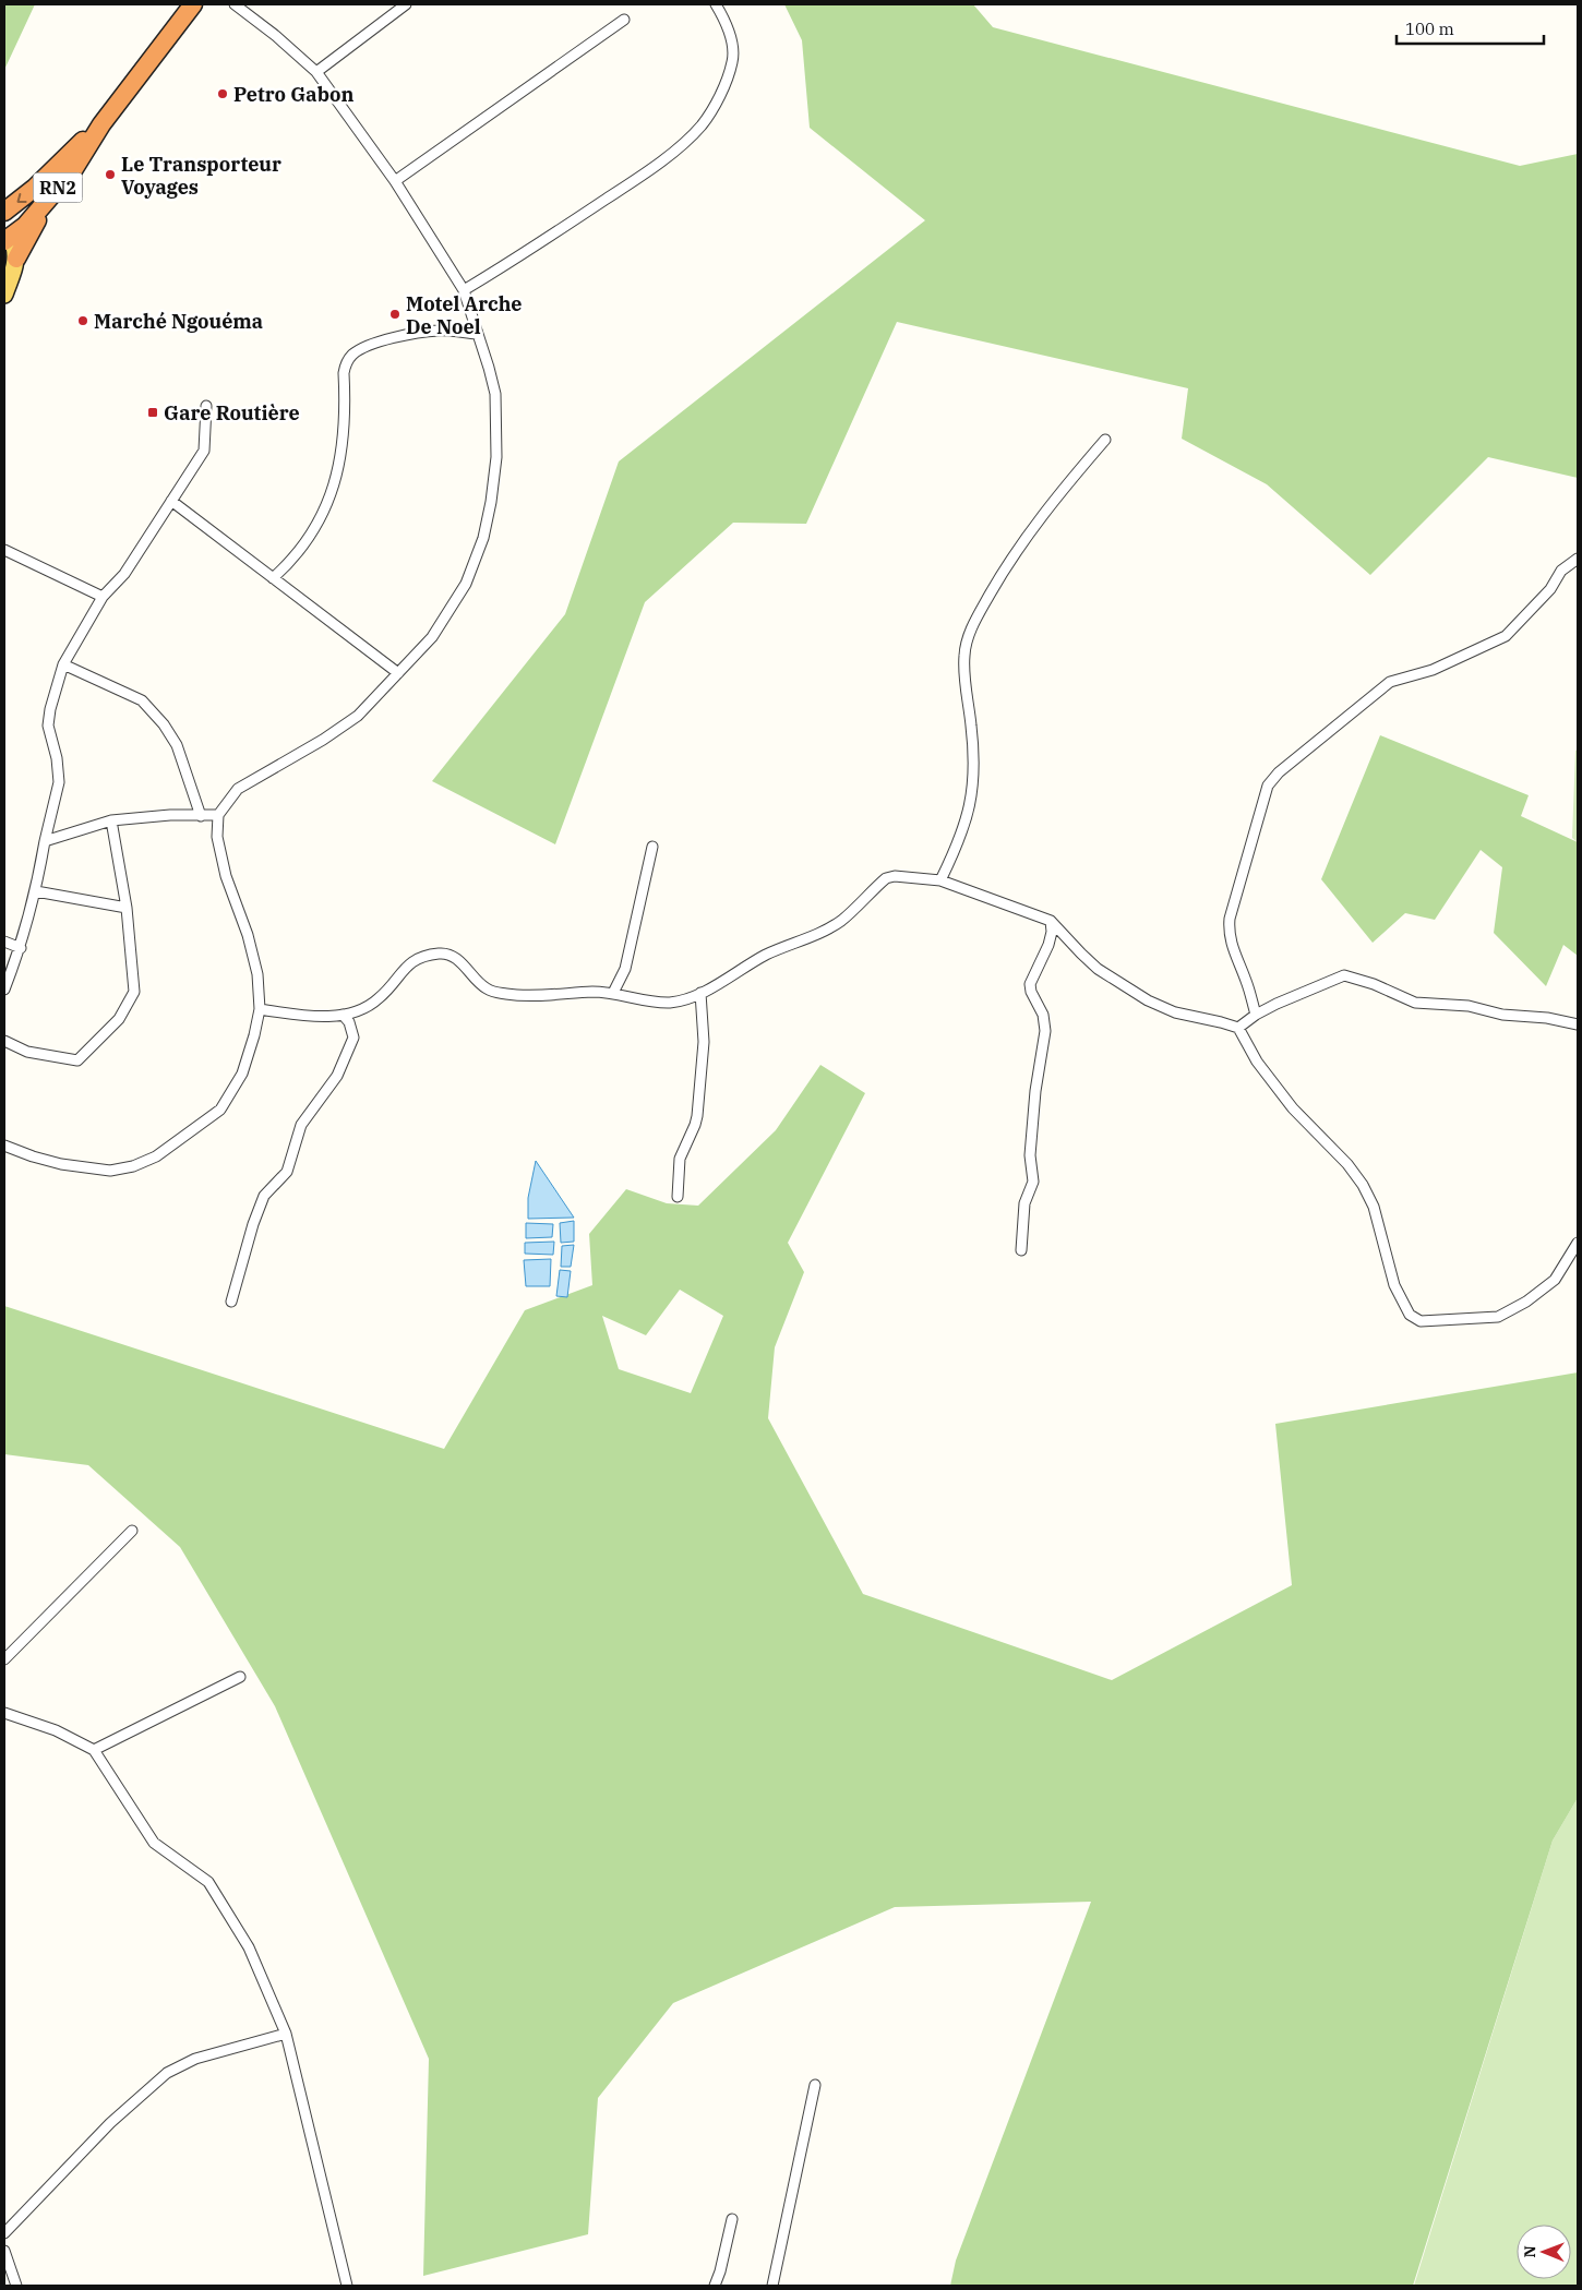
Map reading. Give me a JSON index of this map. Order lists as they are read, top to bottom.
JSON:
{
  "streets": {
    "highway": ["RN2"]
  },
  "places": {
    "other": [
      "Petro Gabon",
      "Le Transporteur Voyages",
      "Motel Arche De Noel",
      "Marché Ngouéma"
    ],
    "transit": ["Gare Routière"]
  },
  "scale_bar": "100 m",
  "north": "left"
}
